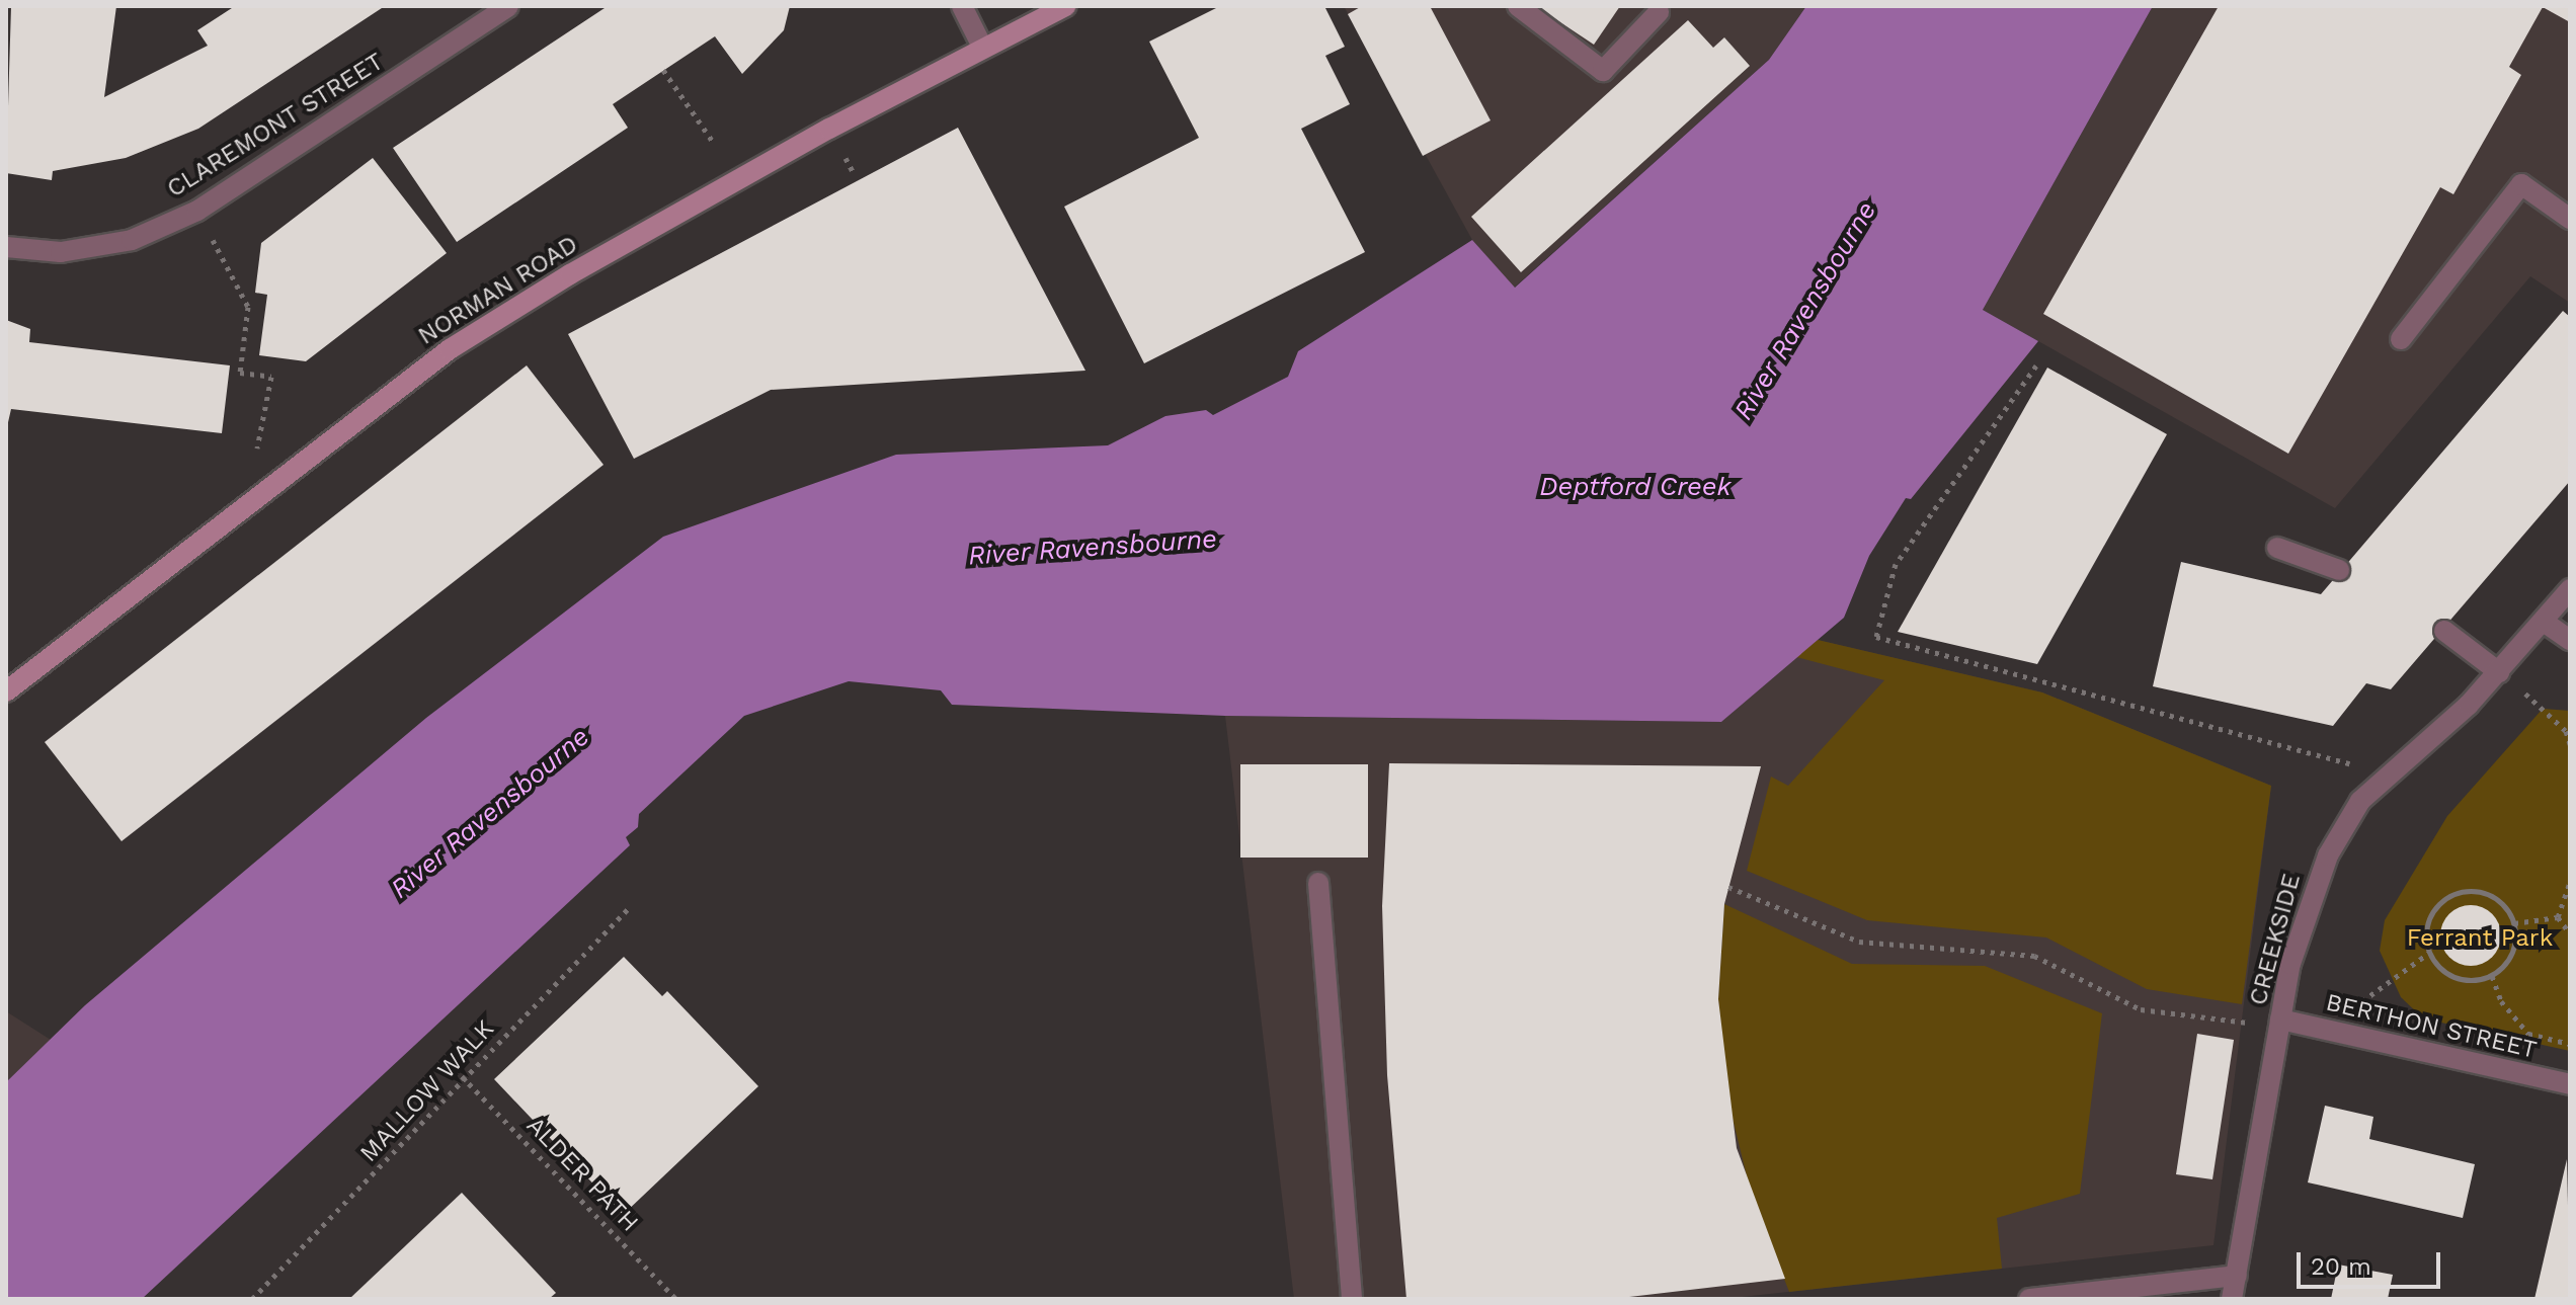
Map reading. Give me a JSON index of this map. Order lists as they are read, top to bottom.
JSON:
{
  "streets": {
    "main road": ["NORMAN ROAD"],
    "street": ["CLAREMONT STREET", "CREEKSIDE", "BERTHON STREET"],
    "path": ["MALLOW WALK", "ALDER PATH"]
  },
  "crossings": [
    ["CREEKSIDE", "BERTHON STREET"],
    ["MALLOW WALK", "ALDER PATH"]
  ],
  "water": ["River Ravensbourne", "Deptford Creek"],
  "parks": ["Ferrant Park"],
  "scale_bar": "20 m"
}
